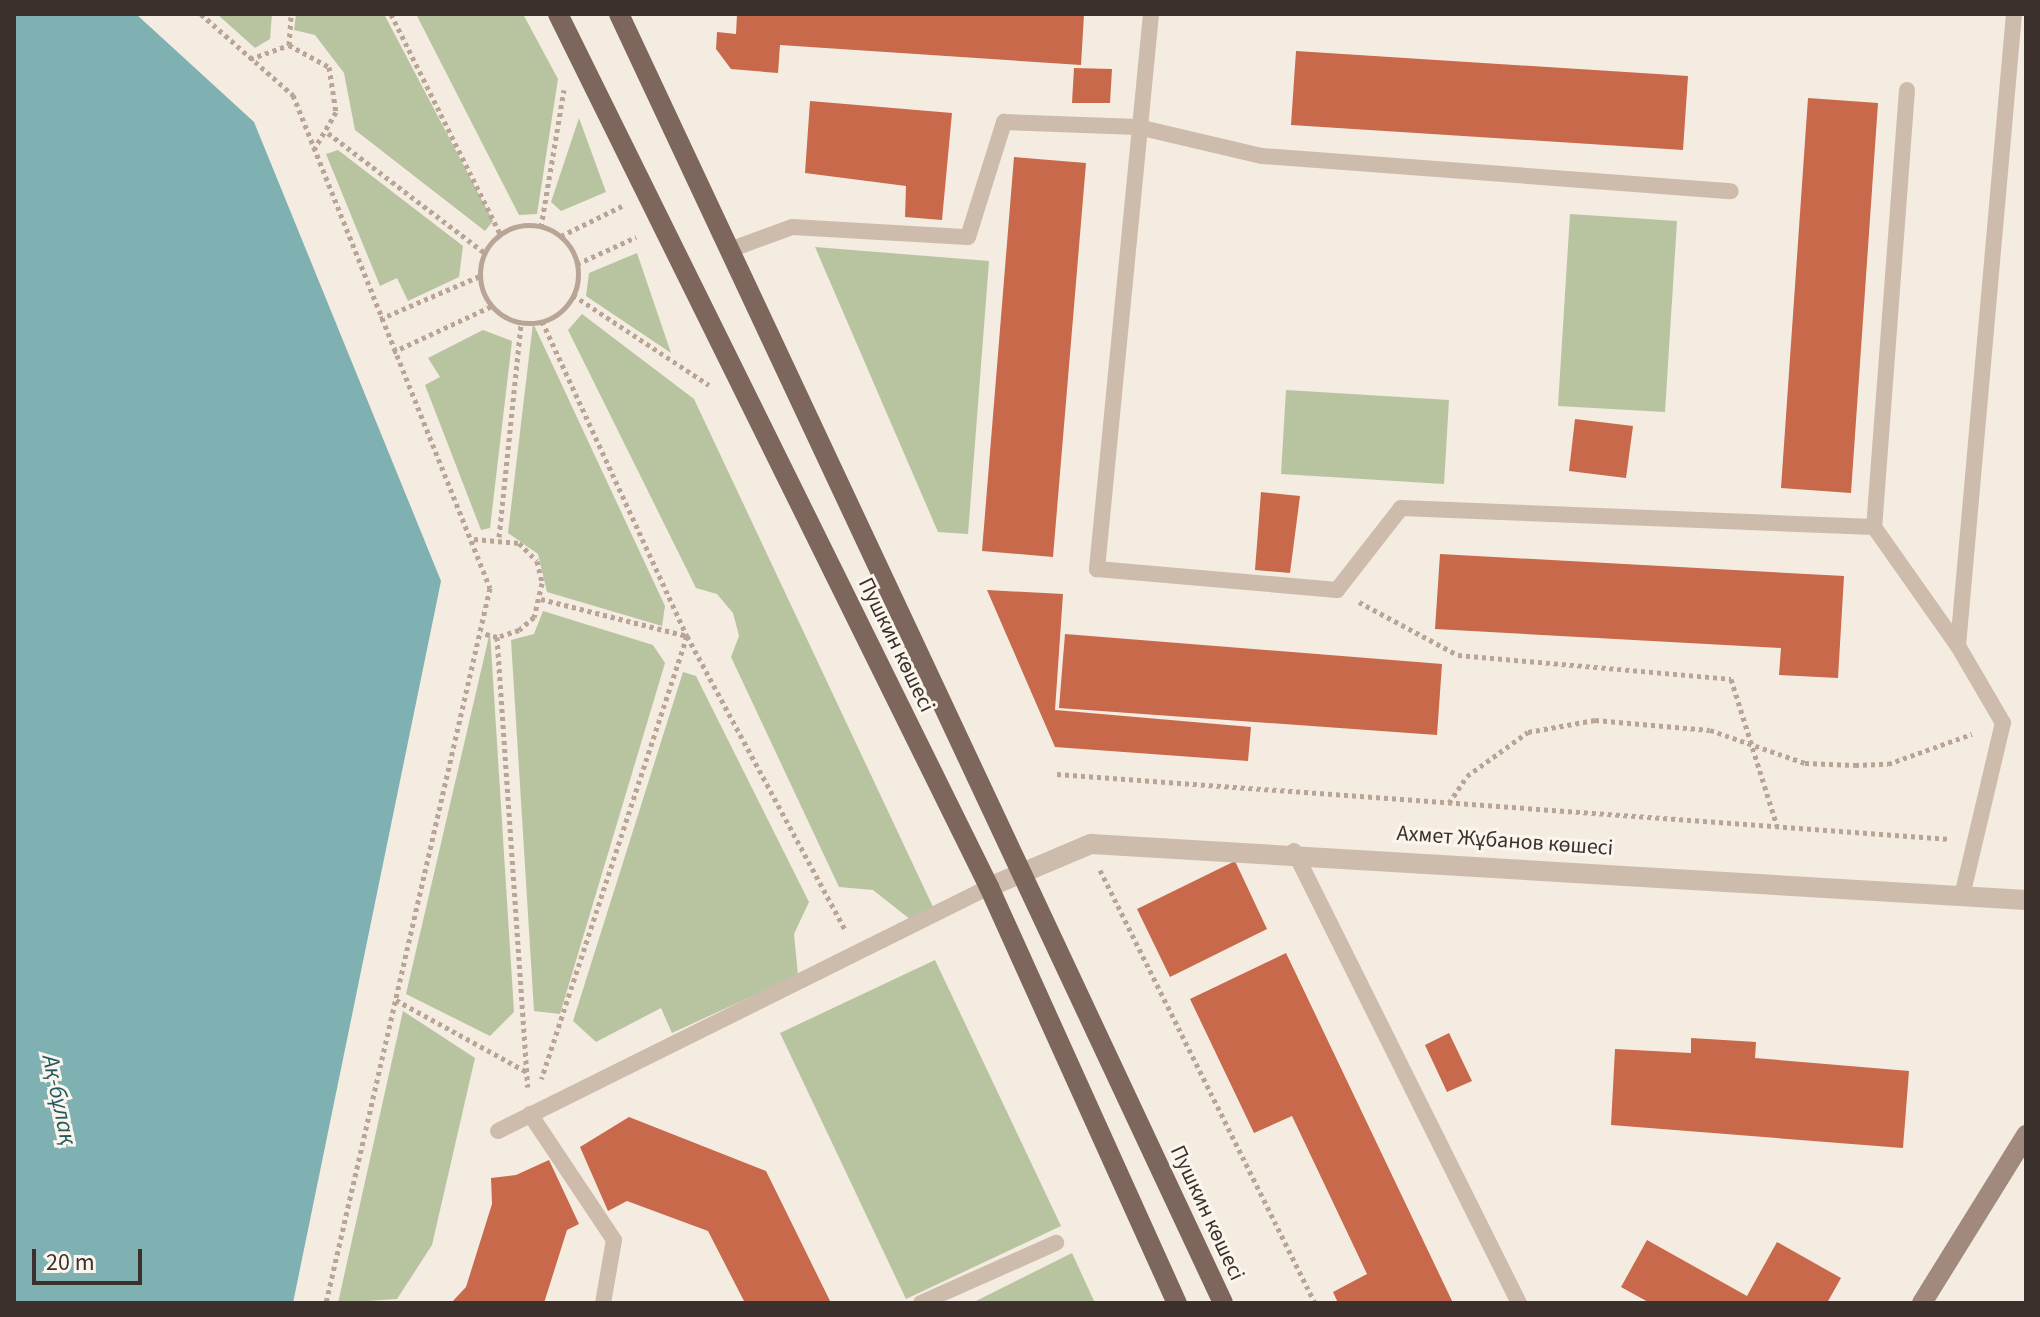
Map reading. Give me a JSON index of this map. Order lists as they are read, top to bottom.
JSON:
{
  "streets": {
    "main road": ["Пушкин көшесі"],
    "street": ["Ахмет Жұбанов көшесі"]
  },
  "crossings": [
    ["Пушкин көшесі", "Ахмет Жұбанов көшесі"]
  ],
  "water": ["Ақ-бұлақ"],
  "scale_bar": "20 m"
}
